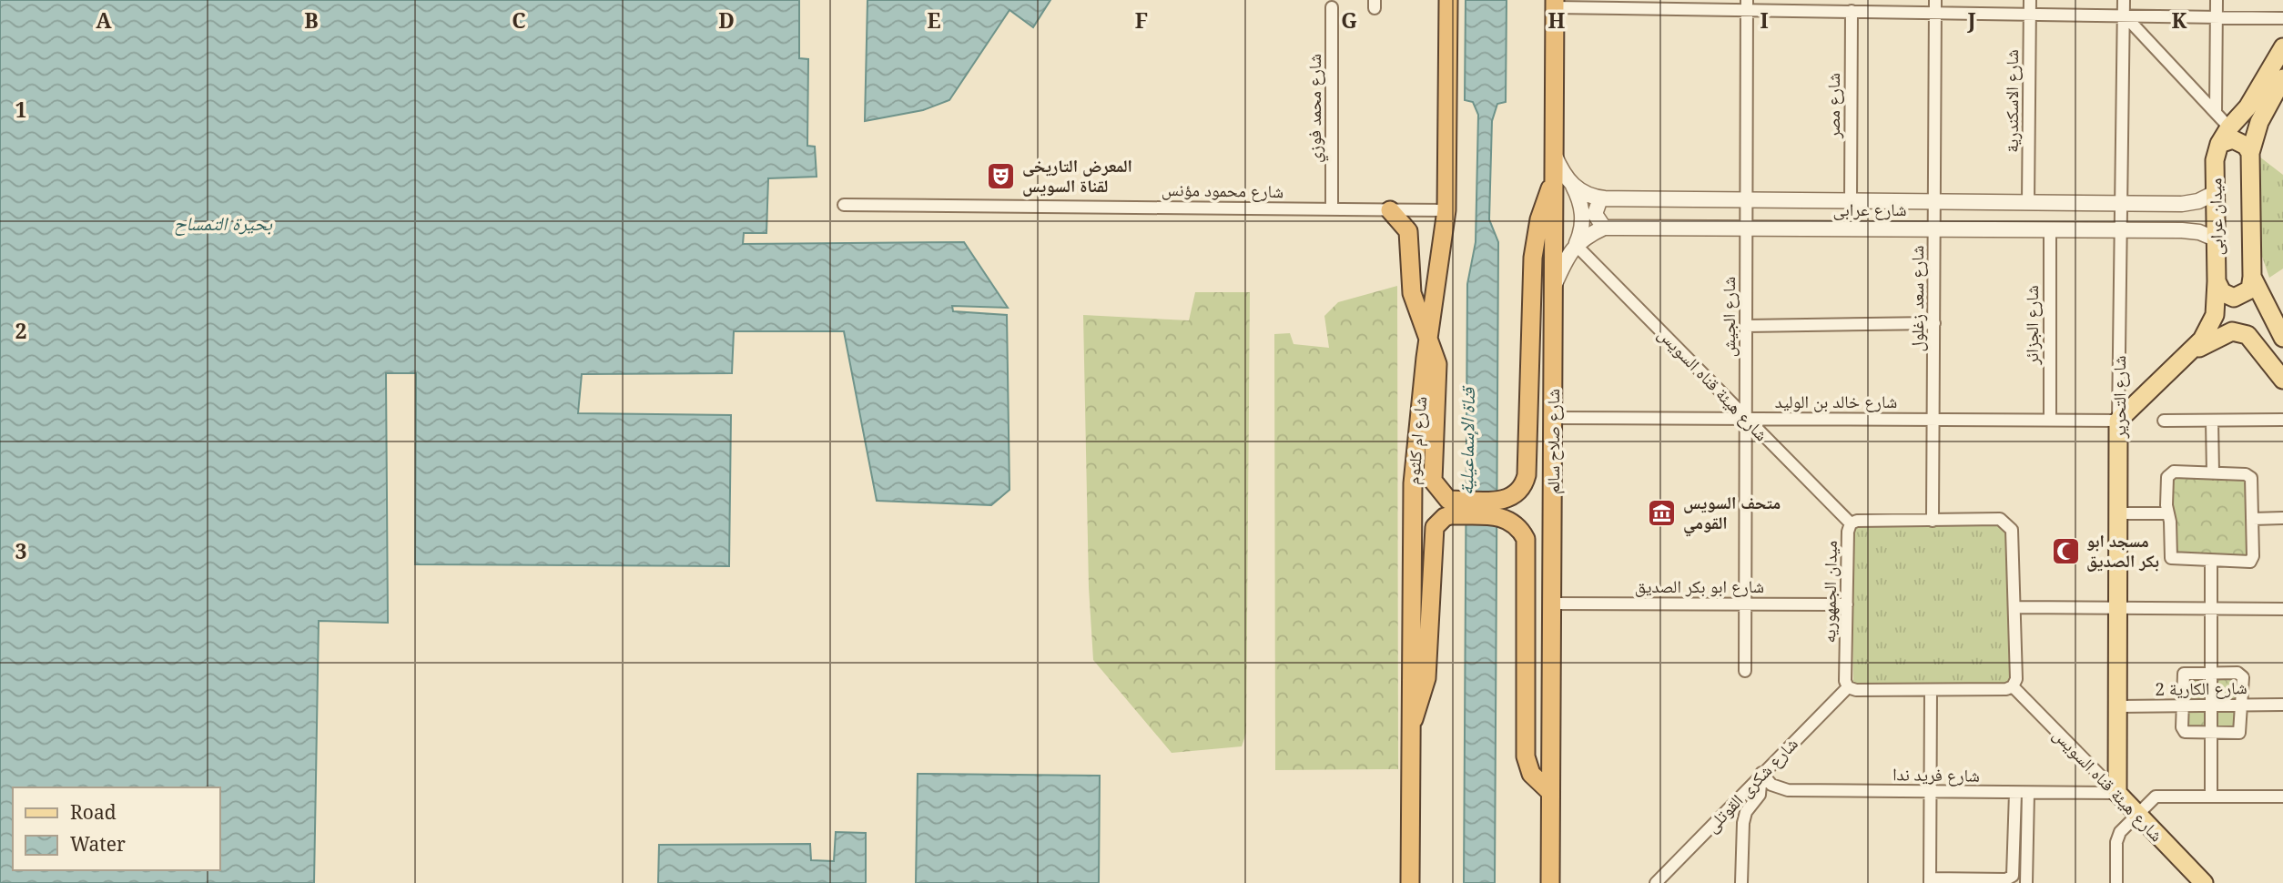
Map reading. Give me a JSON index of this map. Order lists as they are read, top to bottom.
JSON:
{
  "streets": {
    "highway": ["شارع ام كلثوم", "شارع صلاح سالم"],
    "main road": ["ميدان عرابى", "شارع هيئة قناه السويس", "شارع التحرير"],
    "street": [
      "شارع الاسكندرية",
      "شارع مصر",
      "شارع محمد فوزي",
      "شارع محمود مؤنس",
      "شارع عرابى",
      "شارع سعد زغلول",
      "شارع الجيش",
      "شارع الجزائر",
      "شارع خالد بن الوليد",
      "شارع ابو بكر الصديق",
      "ميدان الجمهوريه",
      "شارع الكارية 2",
      "شارع فريد ندا",
      "شارع شكرى القوتلى"
    ]
  },
  "crossings": [
    ["شارع الاسكندرية", "شارع عرابى"],
    ["شارع مصر", "شارع عرابى"],
    ["شارع محمد فوزي", "شارع محمود مؤنس"],
    ["شارع محمود مؤنس", "شارع ام كلثوم"],
    ["شارع عرابى", "ميدان عرابى"],
    ["شارع عرابى", "شارع سعد زغلول"],
    ["شارع عرابى", "شارع الجيش"],
    ["شارع عرابى", "شارع الجزائر"],
    ["شارع عرابى", "شارع التحرير"],
    ["شارع سعد زغلول", "شارع خالد بن الوليد"],
    ["شارع سعد زغلول", "ميدان الجمهوريه"],
    ["شارع الجيش", "شارع هيئة قناه السويس"],
    ["شارع الجيش", "شارع خالد بن الوليد"],
    ["شارع الجيش", "شارع ابو بكر الصديق"],
    ["شارع الجزائر", "شارع خالد بن الوليد"],
    ["شارع هيئة قناه السويس", "شارع التحرير"],
    ["شارع هيئة قناه السويس", "شارع خالد بن الوليد"],
    ["شارع هيئة قناه السويس", "ميدان الجمهوريه"],
    ["شارع هيئة قناه السويس", "شارع فريد ندا"],
    ["شارع التحرير", "شارع خالد بن الوليد"],
    ["شارع التحرير", "شارع الكارية 2"],
    ["شارع التحرير", "شارع فريد ندا"],
    ["شارع خالد بن الوليد", "شارع صلاح سالم"],
    ["شارع صلاح سالم", "شارع ابو بكر الصديق"],
    ["شارع ابو بكر الصديق", "ميدان الجمهوريه"],
    ["ميدان الجمهوريه", "شارع شكرى القوتلى"],
    ["شارع فريد ندا", "شارع شكرى القوتلى"]
  ],
  "water": ["بحيرة التمساح", "قناة الإسماعيلية"],
  "places": {
    "theatre": ["المعرض التاريخى لقناة السويس"],
    "museum": ["متحف السويس القومي"],
    "mosque": ["مسجد ابو بكر الصديق"]
  },
  "legend": ["Road", "Water"],
  "grid": {
    "columns": [
      "A",
      "B",
      "C",
      "D",
      "E",
      "F",
      "G",
      "H",
      "I",
      "J",
      "K"
    ],
    "rows": ["1", "2", "3"]
  }
}
